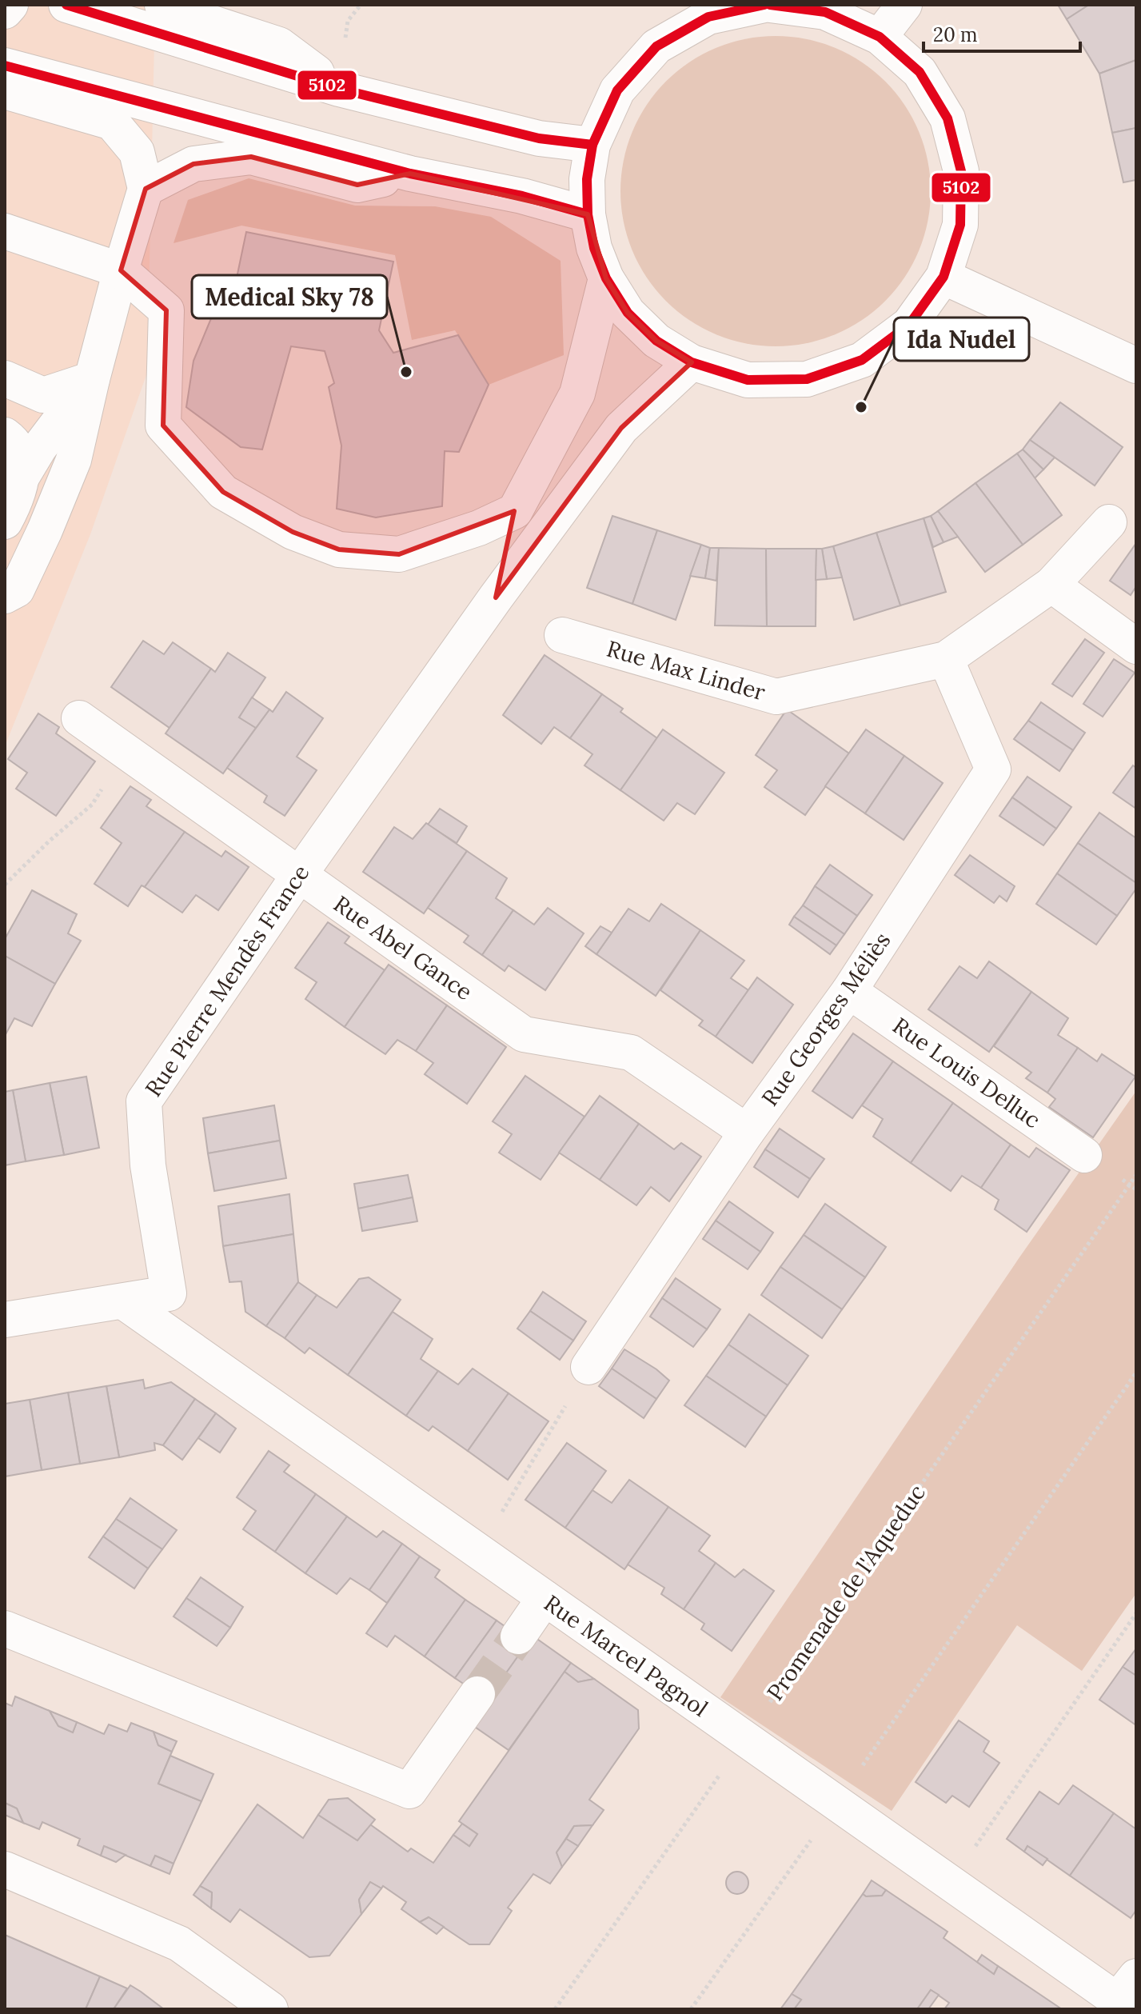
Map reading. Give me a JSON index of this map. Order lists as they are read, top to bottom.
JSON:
{
  "streets": {
    "street": [
      "Rue Max Linder",
      "Rue Abel Gance",
      "Rue Pierre Mendès France",
      "Rue Georges Méliès",
      "Rue Louis Delluc",
      "Rue Marcel Pagnol"
    ],
    "path": ["Promenade de l'Aqueduc"]
  },
  "crossings": [
    ["Rue Max Linder", "Rue Georges Méliès"],
    ["Rue Abel Gance", "Rue Pierre Mendès France"],
    ["Rue Abel Gance", "Rue Georges Méliès"],
    ["Rue Pierre Mendès France", "Rue Marcel Pagnol"],
    ["Rue Georges Méliès", "Rue Louis Delluc"],
    ["Promenade de l'Aqueduc", "Rue Marcel Pagnol"]
  ],
  "places": ["Medical Sky 78", "Ida Nudel"],
  "lines": ["transit line 5102"],
  "scale_bar": "20 m"
}
